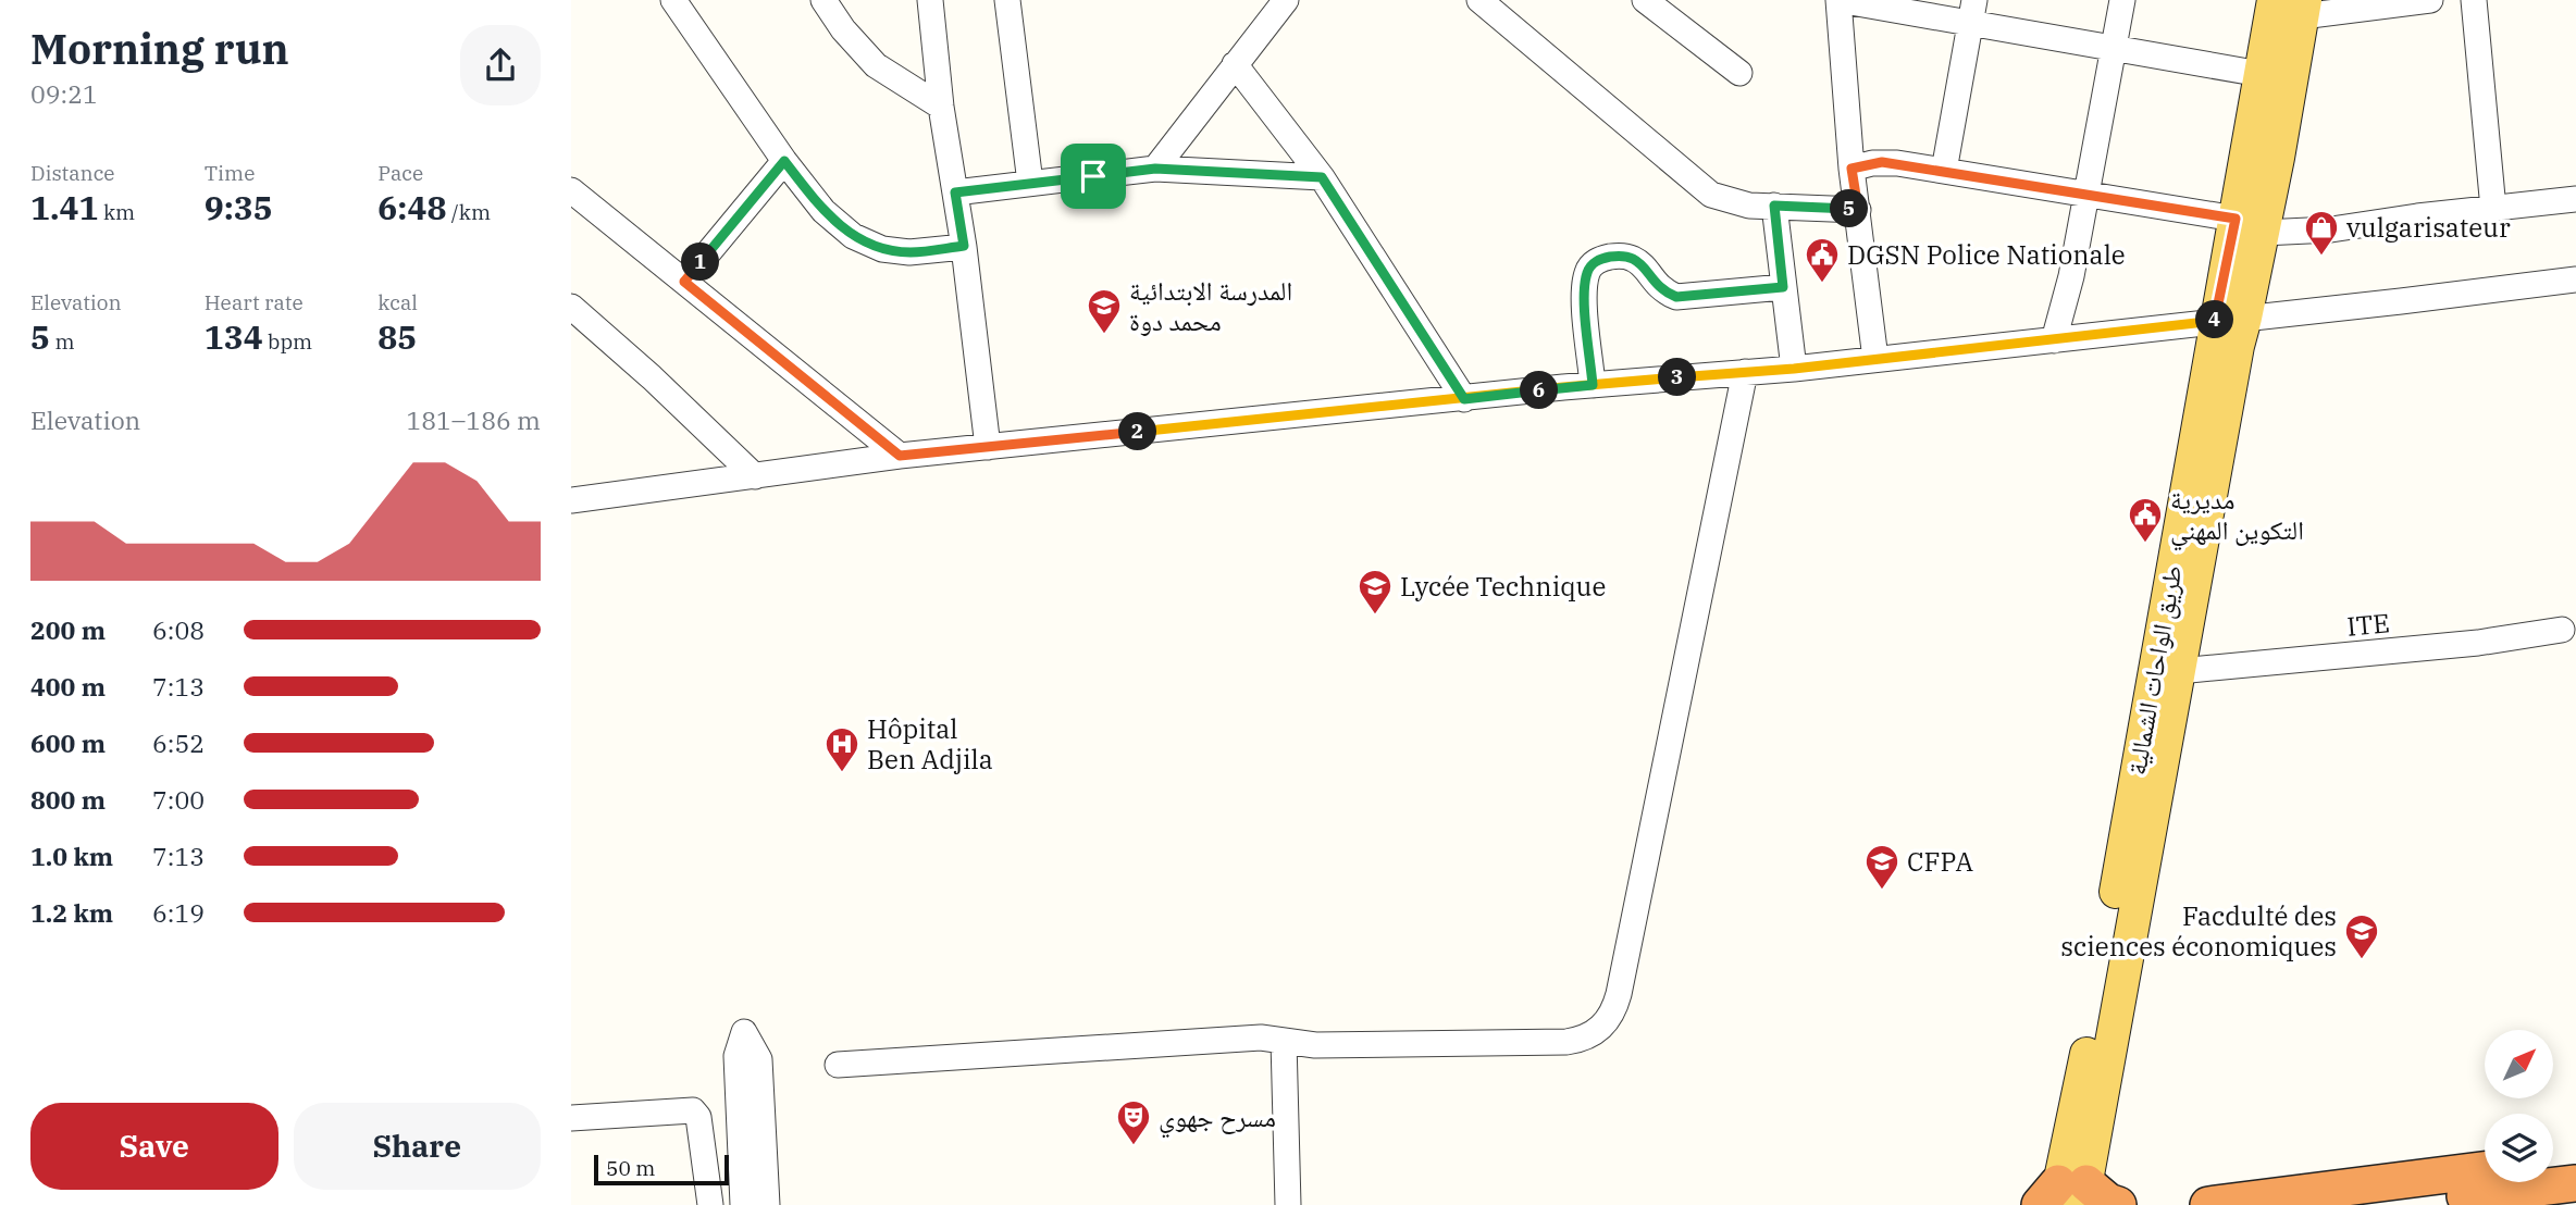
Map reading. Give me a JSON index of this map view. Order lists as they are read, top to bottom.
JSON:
{
  "streets": {
    "main road": ["طريق الواحات الشمالية"],
    "street": ["ITE"]
  },
  "crossings": [
    ["ITE", "طريق الواحات الشمالية"]
  ],
  "places": {
    "shop": ["vulgarisateur"],
    "public building": ["DGSN Police Nationale", "مديرية التكوين المهني"],
    "school or university": [
      "المدرسة الابتدائية محمد دوة",
      "Lycée Technique",
      "CFPA",
      "Facdulté des sciences économiques"
    ],
    "hospital": ["Hôpital Ben Adjila"],
    "theatre": ["مسرح جهوي"]
  },
  "scale_bar": "50 m",
  "north": "top right",
  "page": {
    "heading": ["Morning run", "09:21"],
    "stats": [
      ["Distance", "1.41 km"],
      ["Time", "9:35"],
      ["Pace", "6:48 /km"],
      ["Elevation", "5 m"],
      ["Heart rate", "134 bpm"],
      ["kcal", "85"]
    ],
    "pins": [
      "5",
      "1",
      "4",
      "3",
      "6",
      "2"
    ],
    "chart": ["Elevation", "181–186 m"],
    "list": [
      {
        "name": "200 m",
        "note": "6:08"
      },
      {
        "name": "400 m",
        "note": "7:13"
      },
      {
        "name": "600 m",
        "note": "6:52"
      },
      {
        "name": "800 m",
        "note": "7:00"
      },
      {
        "name": "1.0 km",
        "note": "7:13"
      },
      {
        "name": "1.2 km",
        "note": "6:19"
      }
    ],
    "buttons": ["Save", "Share"],
    "scale": "50 m"
  }
}
